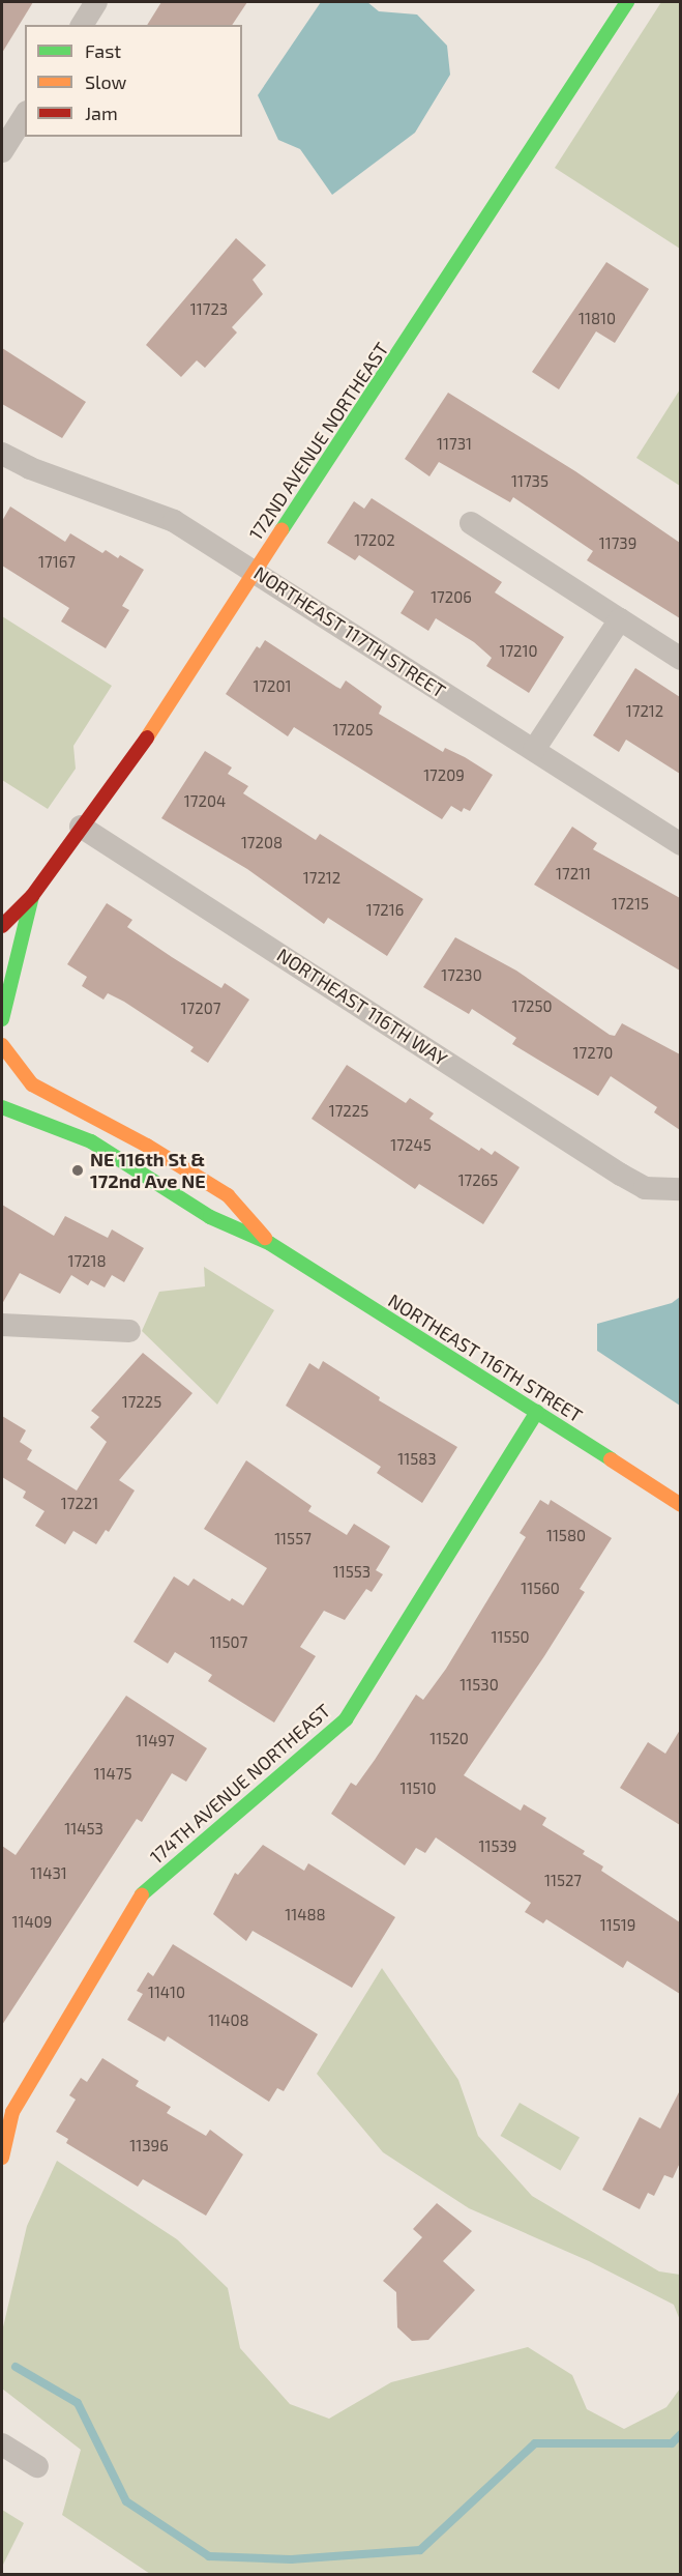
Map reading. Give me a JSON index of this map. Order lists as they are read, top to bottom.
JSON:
{
  "streets": {
    "street": [
      "172ND AVENUE NORTHEAST",
      "NORTHEAST 117TH STREET",
      "NORTHEAST 116TH WAY",
      "NORTHEAST 116TH STREET",
      "174TH AVENUE NORTHEAST"
    ]
  },
  "crossings": [
    ["172ND AVENUE NORTHEAST", "NORTHEAST 117TH STREET"],
    ["172ND AVENUE NORTHEAST", "NORTHEAST 116TH WAY"],
    ["NORTHEAST 116TH STREET", "174TH AVENUE NORTHEAST"]
  ],
  "places": ["NE 116th St & 172nd Ave NE"],
  "house_numbers": [
    "11723",
    "11810",
    "11731",
    "11735",
    "17202",
    "11739",
    "17167",
    "17206",
    "17210",
    "17201",
    "17212",
    "17205",
    "17209",
    "17204",
    "17208",
    "17211",
    "17212",
    "17215",
    "17216",
    "17230",
    "17250",
    "17207",
    "17270",
    "17225",
    "17245",
    "17265",
    "17218",
    "17225",
    "11583",
    "17221",
    "11580",
    "11557",
    "11553",
    "11560",
    "11550",
    "11507",
    "11530",
    "11520",
    "11497",
    "11475",
    "11510",
    "11453",
    "11539",
    "11431",
    "11527",
    "11488",
    "11409",
    "11519",
    "11410",
    "11408",
    "11396"
  ],
  "legend": ["Fast", "Slow", "Jam"]
}
